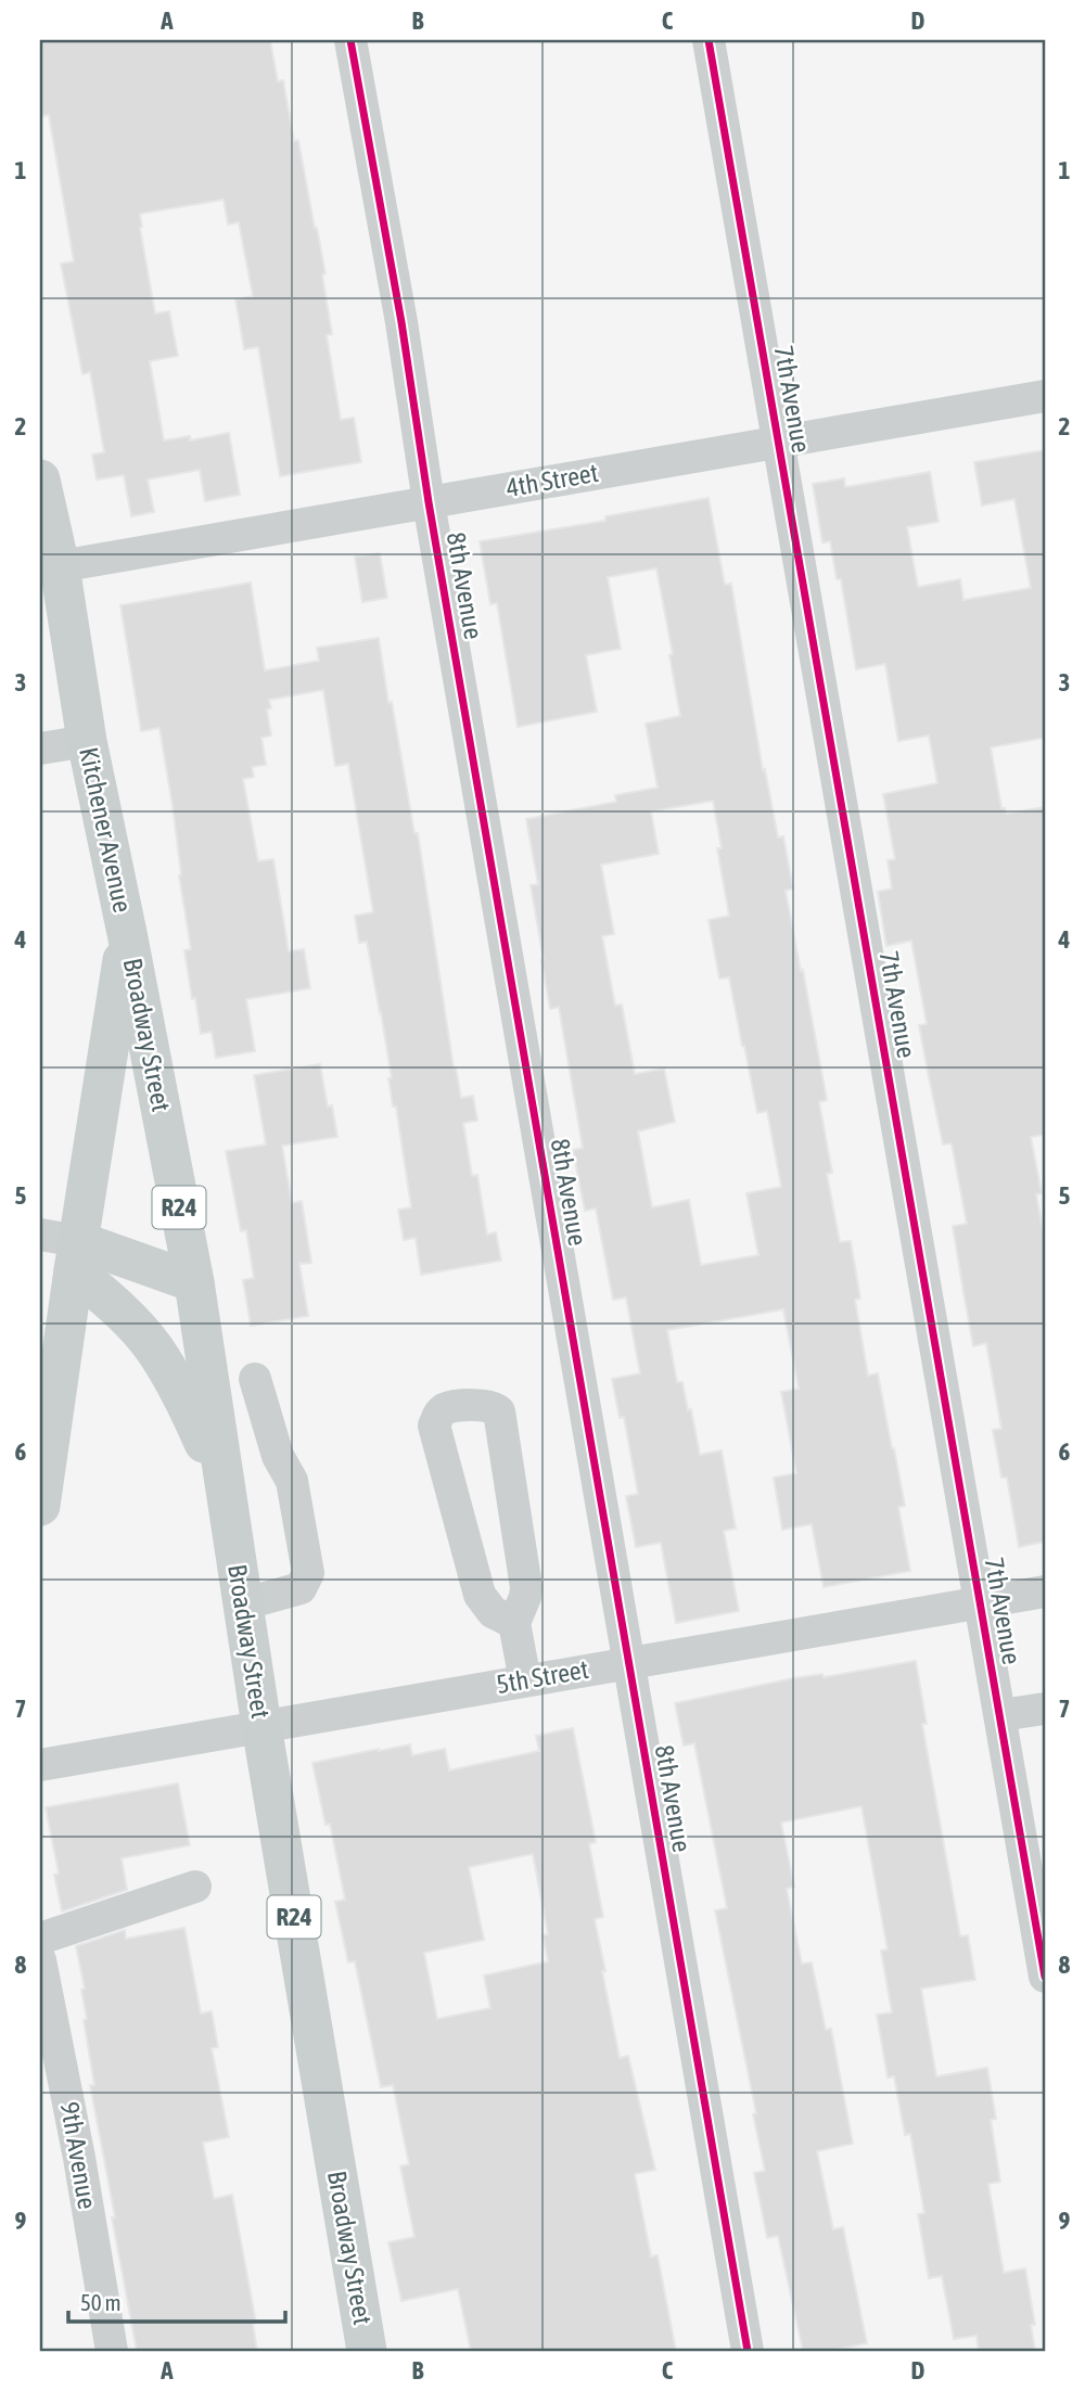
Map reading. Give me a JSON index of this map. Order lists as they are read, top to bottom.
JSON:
{
  "streets": {
    "main road": ["Kitchener Avenue", "Broadway Street", "R24"],
    "street": [
      "7th Avenue",
      "4th Street",
      "8th Avenue",
      "5th Street",
      "9th Avenue"
    ]
  },
  "crossings": [
    ["7th Avenue", "4th Street"],
    ["7th Avenue", "5th Street"],
    ["4th Street", "8th Avenue"],
    ["4th Street", "Kitchener Avenue"],
    ["8th Avenue", "5th Street"],
    ["Kitchener Avenue", "Broadway Street"],
    ["Kitchener Avenue", "R24"],
    ["Broadway Street", "R24"],
    ["Broadway Street", "5th Street"]
  ],
  "scale_bar": "50 m",
  "grid": {
    "columns": [
      "A",
      "B",
      "C",
      "D"
    ],
    "rows": [
      "1",
      "2",
      "3",
      "4",
      "5",
      "6",
      "7",
      "8",
      "9"
    ]
  }
}
